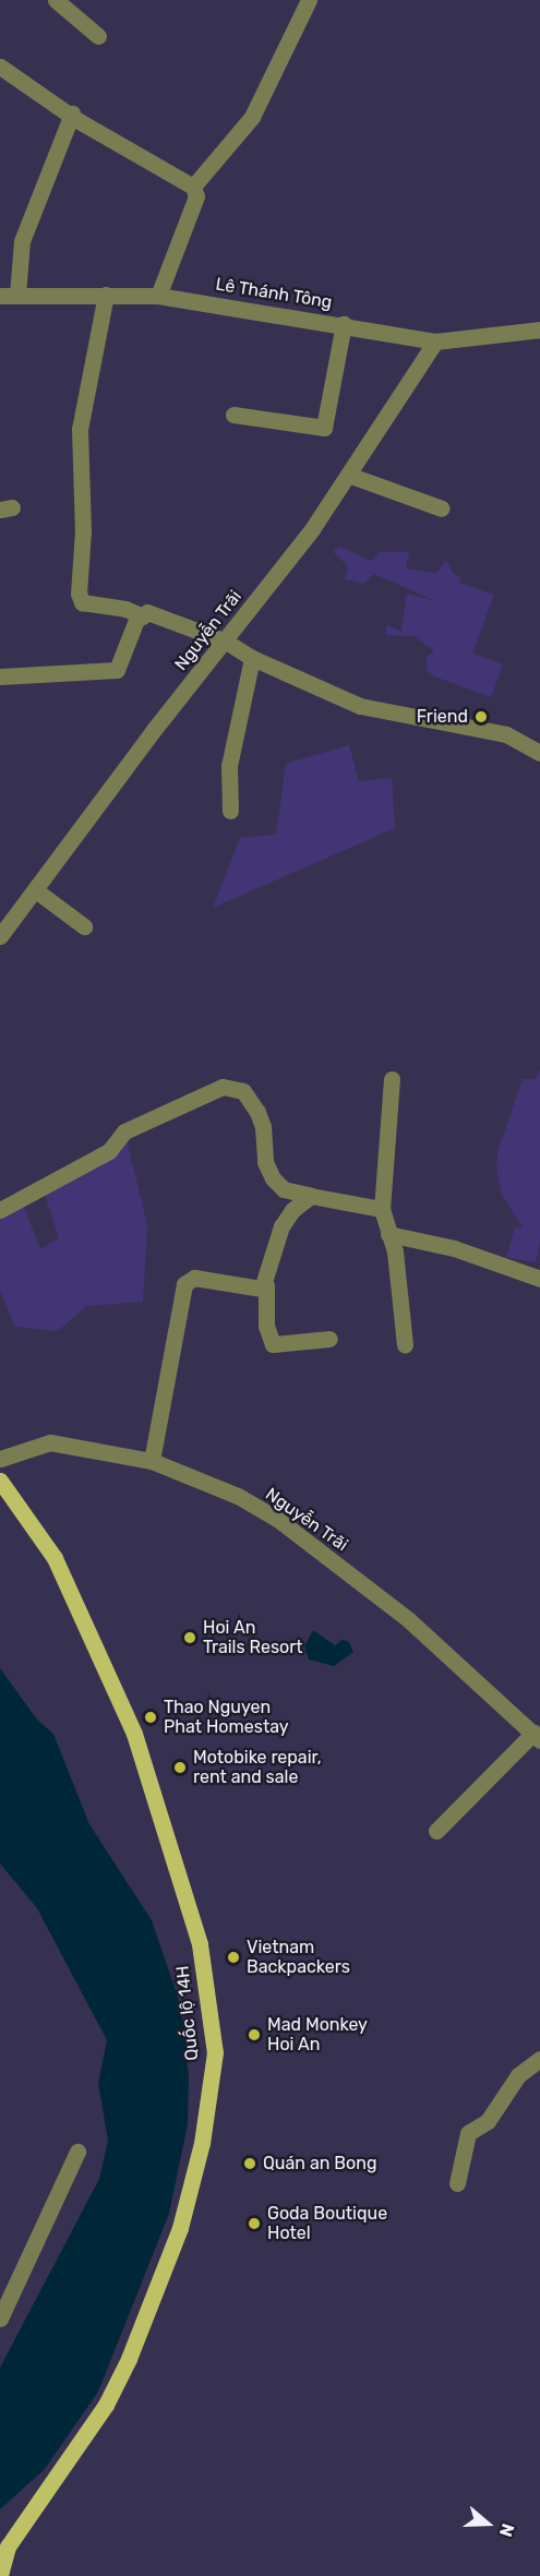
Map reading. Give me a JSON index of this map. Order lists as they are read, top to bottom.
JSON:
{
  "streets": {
    "main road": ["Quốc lộ 14H"],
    "street": ["Lê Thánh Tông", "Nguyễn Trãi"]
  },
  "crossings": [
    ["Lê Thánh Tông", "Nguyễn Trãi"]
  ],
  "places": [
    "Friend",
    "Hoi An Trails Resort",
    "Thao Nguyen Phat Homestay",
    "Motobike repair, rent and sale",
    "Vietnam Backpackers",
    "Mad Monkey Hoi An",
    "Quán an Bong",
    "Goda Boutique Hotel"
  ],
  "north": "right"
}
